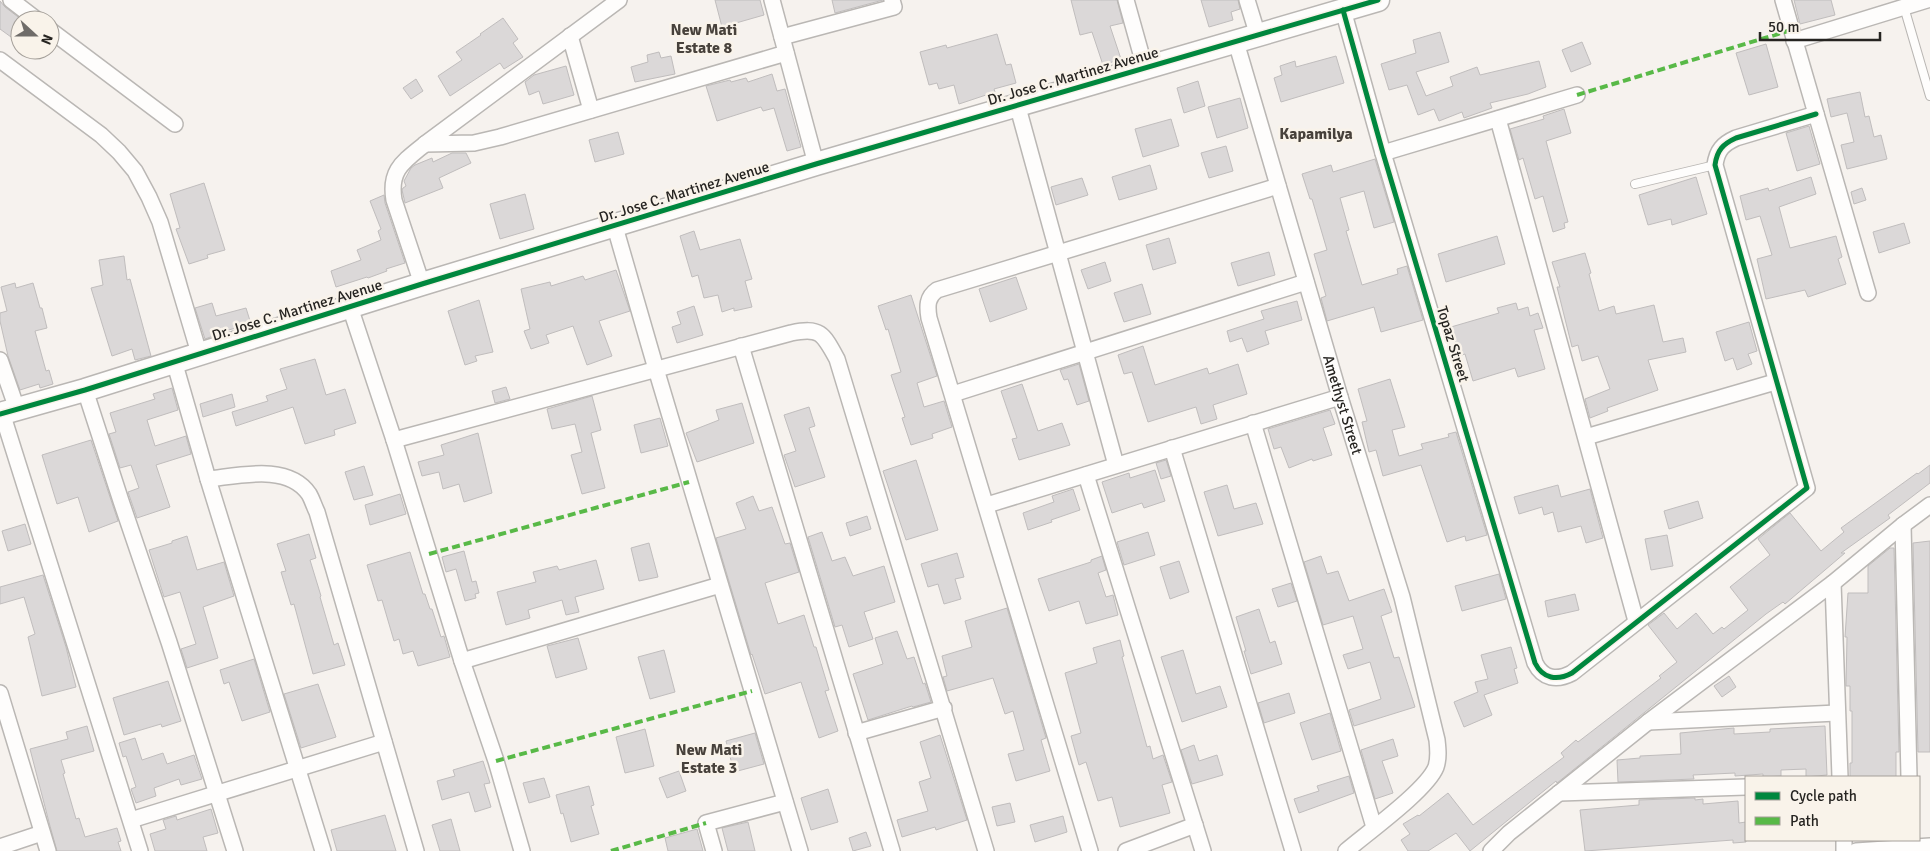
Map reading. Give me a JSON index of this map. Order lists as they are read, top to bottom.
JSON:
{
  "streets": {
    "street": ["Dr. Jose C. Martinez Avenue", "Topaz Street", "Amethyst Street"]
  },
  "crossings": [
    ["Dr. Jose C. Martinez Avenue", "Topaz Street"],
    ["Dr. Jose C. Martinez Avenue", "Amethyst Street"]
  ],
  "districts": ["New Mati Estate 8", "Kapamilya", "New Mati Estate 3"],
  "legend": ["Cycle path", "Path"],
  "scale_bar": "50 m",
  "north": "right"
}
